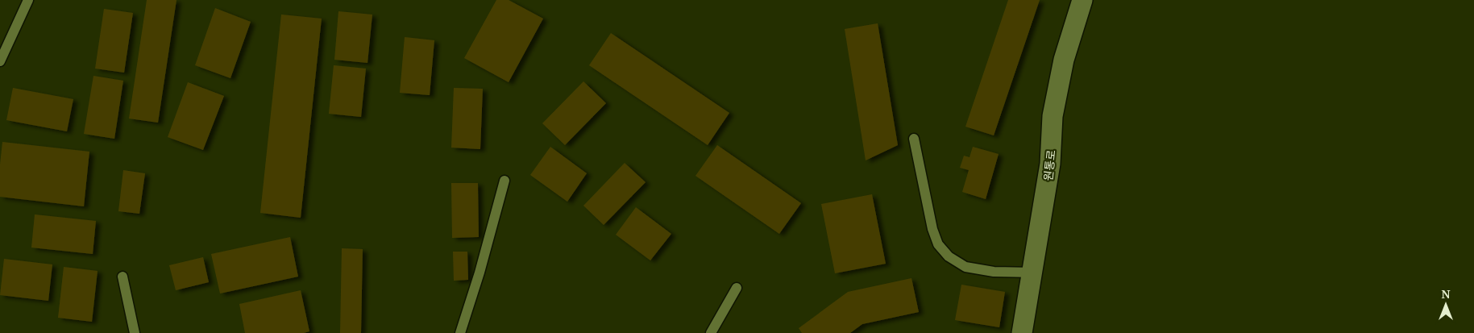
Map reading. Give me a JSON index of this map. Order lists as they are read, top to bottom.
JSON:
{
  "streets": {
    "street": ["원통로"]
  },
  "north": "top"
}
